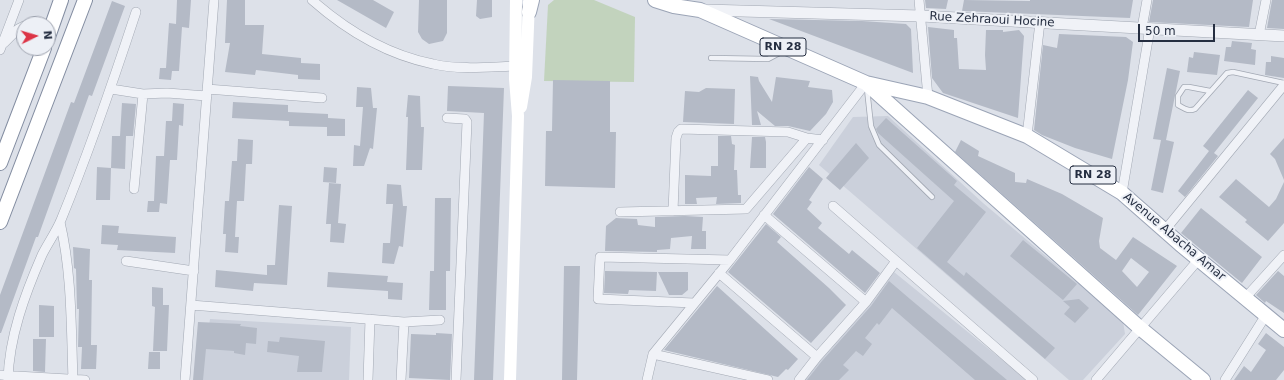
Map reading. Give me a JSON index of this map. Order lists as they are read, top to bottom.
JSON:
{
  "streets": {
    "main road": ["RN 28", "Avenue Abacha Amar"],
    "street": ["Rue Zehraoui Hocine"]
  },
  "crossings": [
    ["Rue Zehraoui Hocine", "Avenue Abacha Amar"]
  ],
  "scale_bar": "50 m",
  "north": "right"
}
